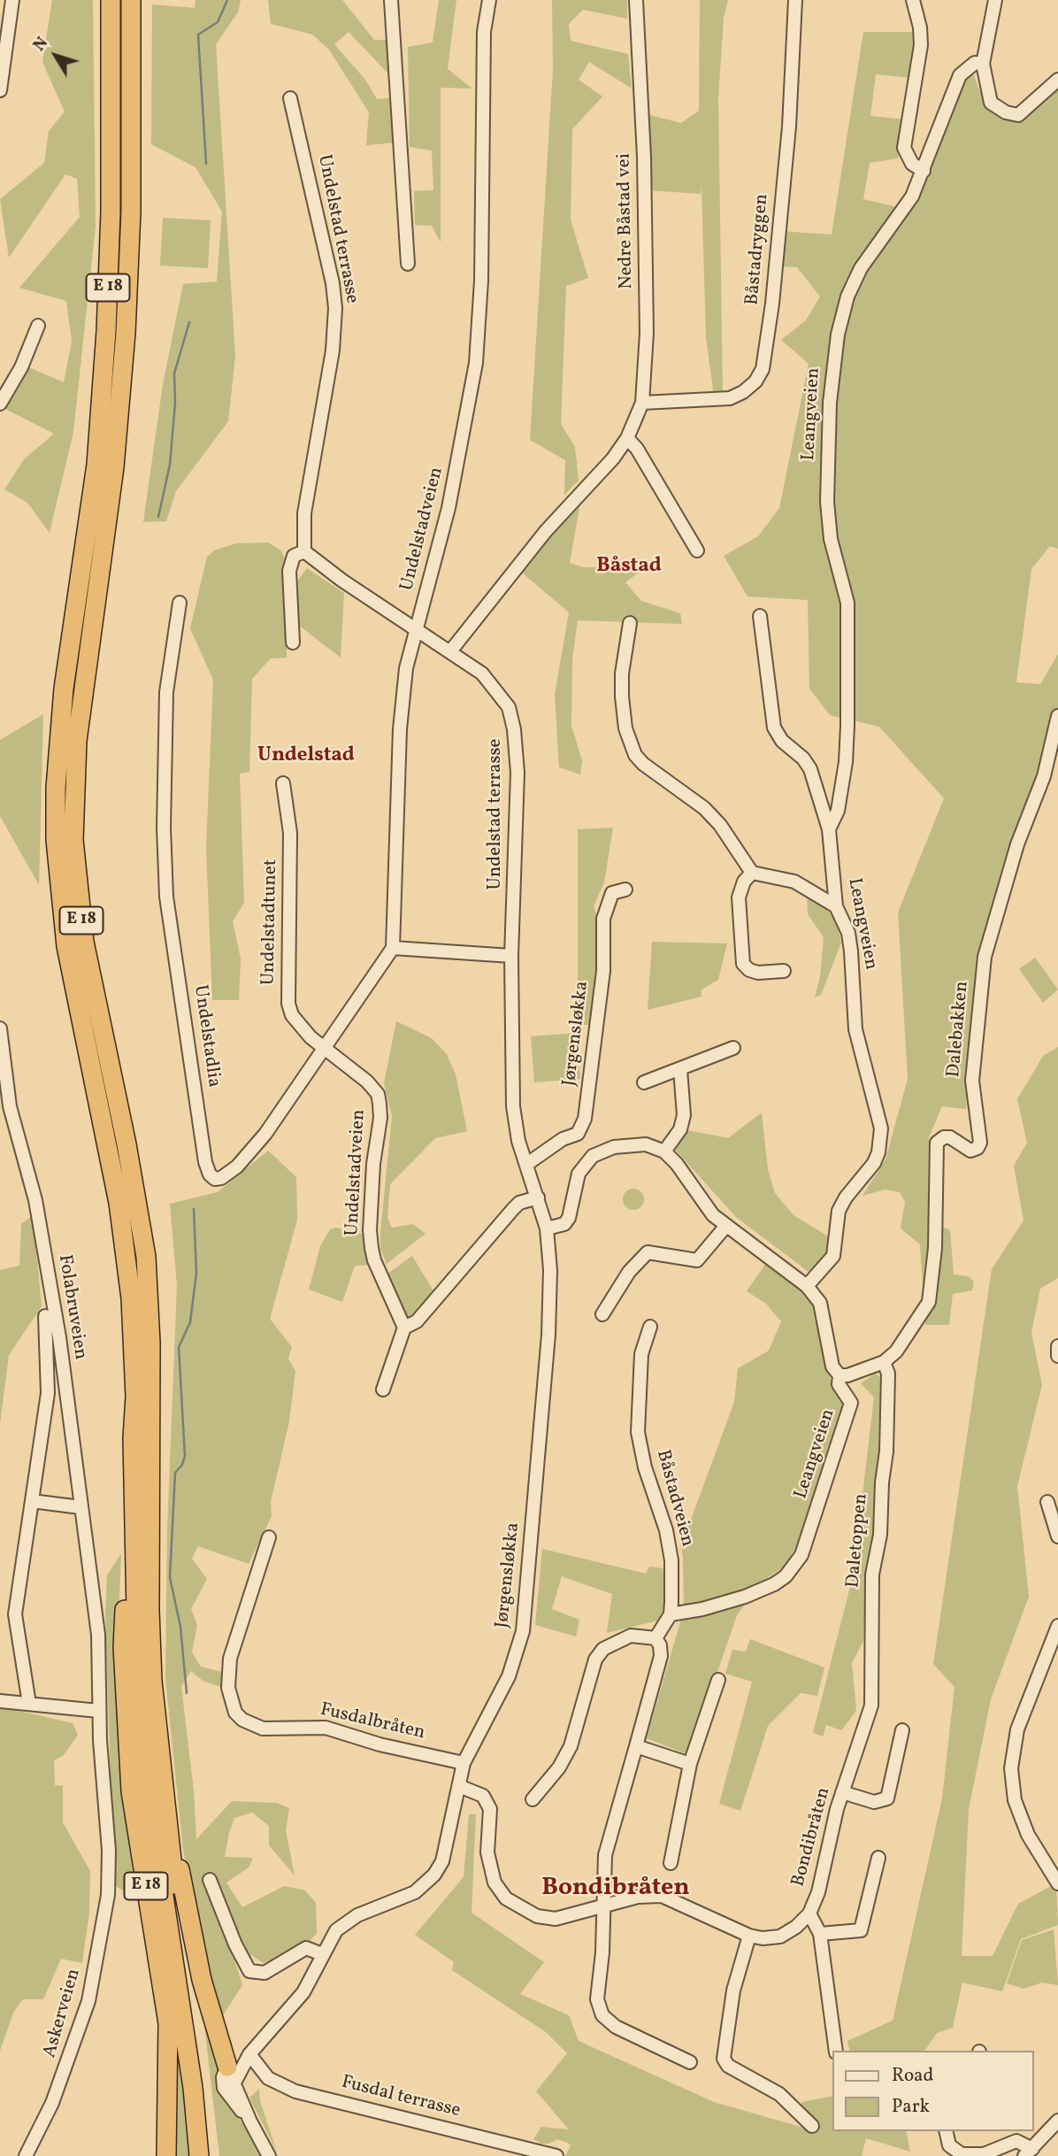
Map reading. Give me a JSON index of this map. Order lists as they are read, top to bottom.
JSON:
{
  "streets": {
    "highway": ["E 18"],
    "street": [
      "Nedre Båstad vei",
      "Undelstad terrasse",
      "Båstadryggen",
      "Leangveien",
      "Undelstadveien",
      "Undelstadtunet",
      "Dalebakken",
      "Jørgensløkka",
      "Undelstadlia",
      "Folabruveien",
      "Båstadveien",
      "Daletoppen",
      "Fusdalbråten",
      "Bondibråten",
      "Askerveien",
      "Fusdal terrasse"
    ]
  },
  "crossings": [
    ["Nedre Båstad vei", "Undelstad terrasse"],
    ["Nedre Båstad vei", "Båstadryggen"],
    ["Undelstad terrasse", "Undelstadveien"],
    ["Undelstad terrasse", "Jørgensløkka"],
    ["E 18", "Jørgensløkka"],
    ["Leangveien", "Båstadveien"],
    ["Undelstadveien", "Undelstadtunet"],
    ["Undelstadveien", "Undelstadlia"],
    ["Undelstadtunet", "Undelstadlia"],
    ["Dalebakken", "Daletoppen"],
    ["Jørgensløkka", "Fusdalbråten"],
    ["Jørgensløkka", "Bondibråten"],
    ["Jørgensløkka", "Fusdal terrasse"],
    ["Folabruveien", "Askerveien"],
    ["Daletoppen", "Bondibråten"]
  ],
  "districts": ["Båstad", "Undelstad", "Bondibråten"],
  "legend": ["Road", "Park"],
  "north": "top left"
}
